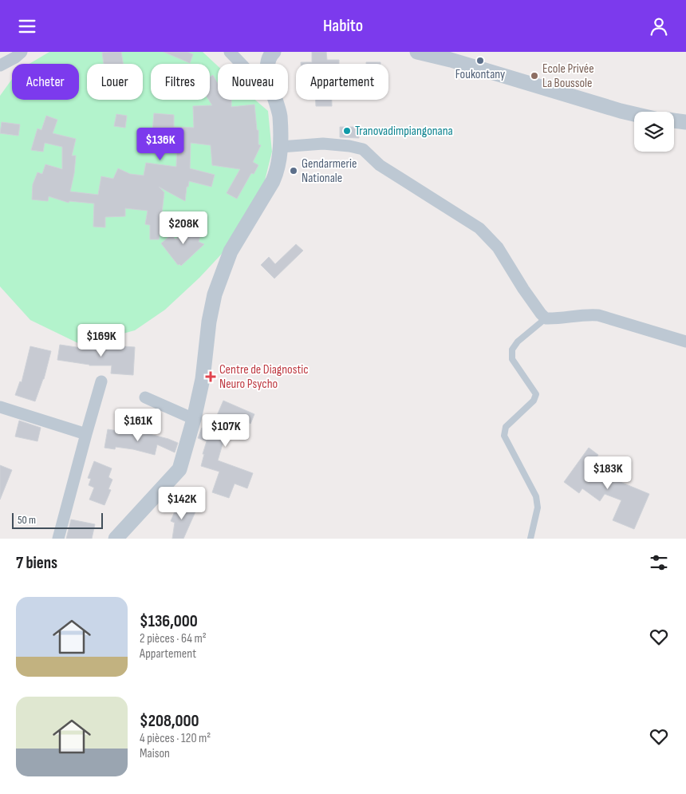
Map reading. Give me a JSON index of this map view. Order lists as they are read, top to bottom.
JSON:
{
  "places": {
    "other": [
      "Foukontany",
      "Ecole Privée La Boussole",
      "Tranovadimpiangonana",
      "Gendarmerie Nationale"
    ],
    "health": ["Centre de Diagnostic Neuro Psycho"]
  },
  "scale_bar": "50 m",
  "page": {
    "header": "Habito",
    "chip": [
      "Acheter",
      "Louer",
      "Filtres",
      "Nouveau",
      "Appartement"
    ],
    "price": [
      "$136K",
      "$208K",
      "$169K",
      "$161K",
      "$107K",
      "$183K",
      "$142K"
    ],
    "scale": "50 m",
    "heading": "7 biens",
    "list": [
      {
        "name": "$136,000",
        "note": "2 pièces · 64 m² · Appartement"
      },
      {
        "name": "$208,000",
        "note": "4 pièces · 120 m² · Maison"
      }
    ]
  }
}
